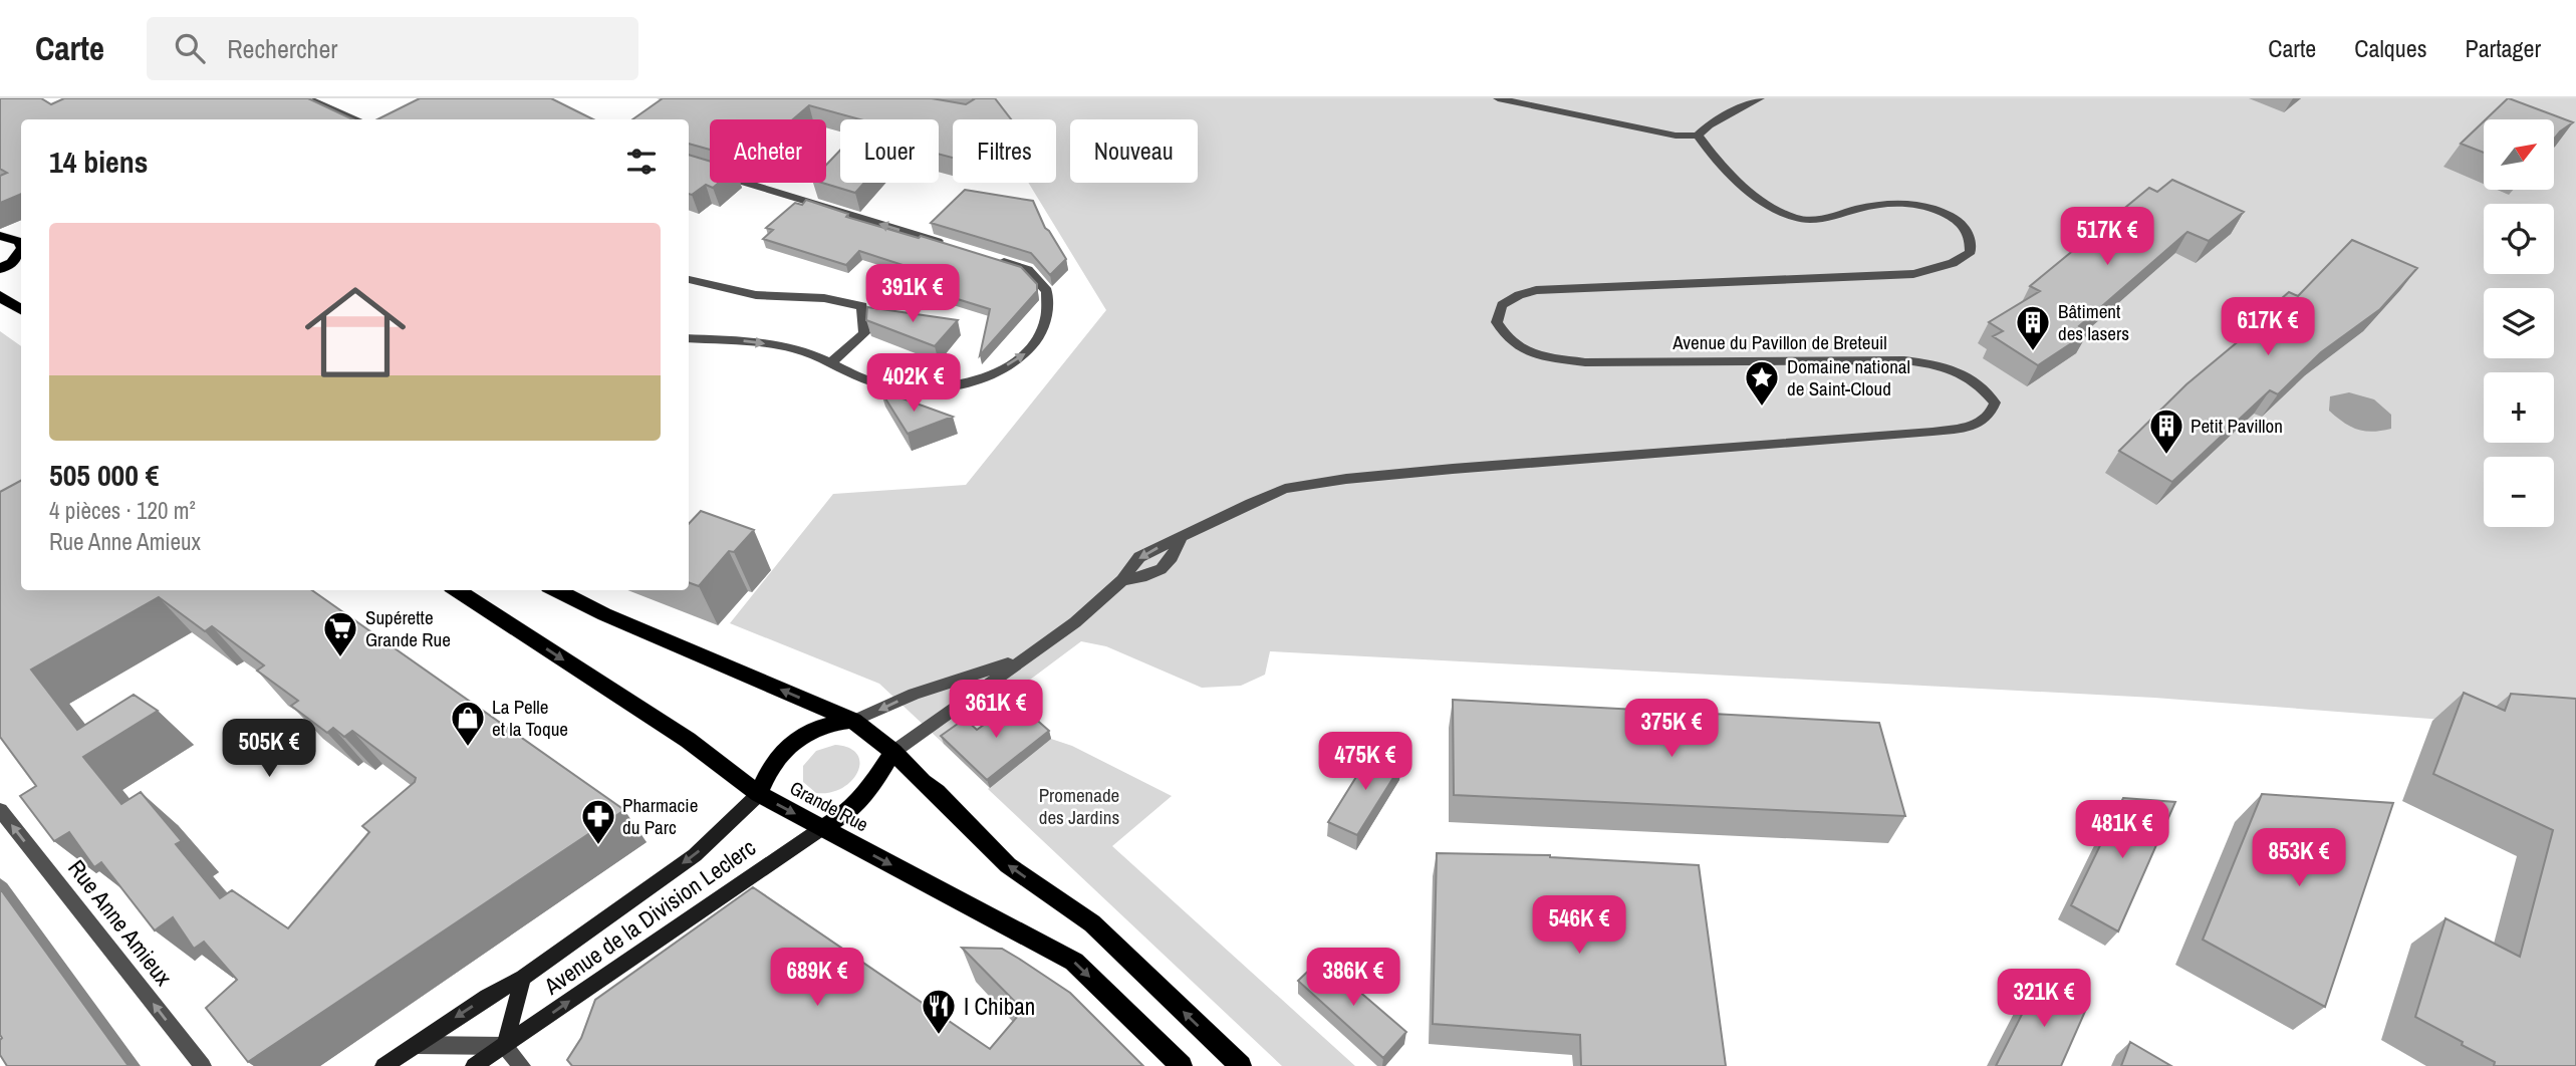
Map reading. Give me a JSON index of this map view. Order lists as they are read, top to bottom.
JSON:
{
  "streets": {
    "main road": ["Grande Rue", "Avenue de la Division Leclerc"],
    "street": ["Avenue du Pavillon de Breteuil", "Rue Anne Amieux"]
  },
  "crossings": [
    ["Grande Rue", "Avenue de la Division Leclerc"]
  ],
  "one_way": ["Rue Anne Amieux"],
  "parks": ["Promenade des Jardins"],
  "places": {
    "building": ["Bâtiment des lasers", "Petit Pavillon"],
    "place": ["Domaine national de Saint-Cloud"],
    "supermarket": ["Supérette Grande Rue"],
    "shop": ["La Pelle et la Toque"],
    "pharmacy": ["Pharmacie du Parc"],
    "restaurant": ["I Chiban"]
  },
  "north": "top right",
  "page": {
    "header": "Carte",
    "search": "Rechercher",
    "nav": ["Carte", "Calques", "Partager"],
    "map_buttons": ["+", "−"],
    "chip": [
      "Acheter",
      "Louer",
      "Filtres",
      "Nouveau"
    ],
    "heading": "14 biens",
    "list": [
      {
        "name": "505 000 €",
        "note": "4 pièces · 120 m² · Rue Anne Amieux"
      }
    ],
    "price": [
      "517K €",
      "391K €",
      "617K €",
      "402K €",
      "361K €",
      "375K €",
      "505K €",
      "475K €",
      "481K €",
      "853K €",
      "546K €",
      "689K €",
      "386K €",
      "321K €"
    ]
  }
}
